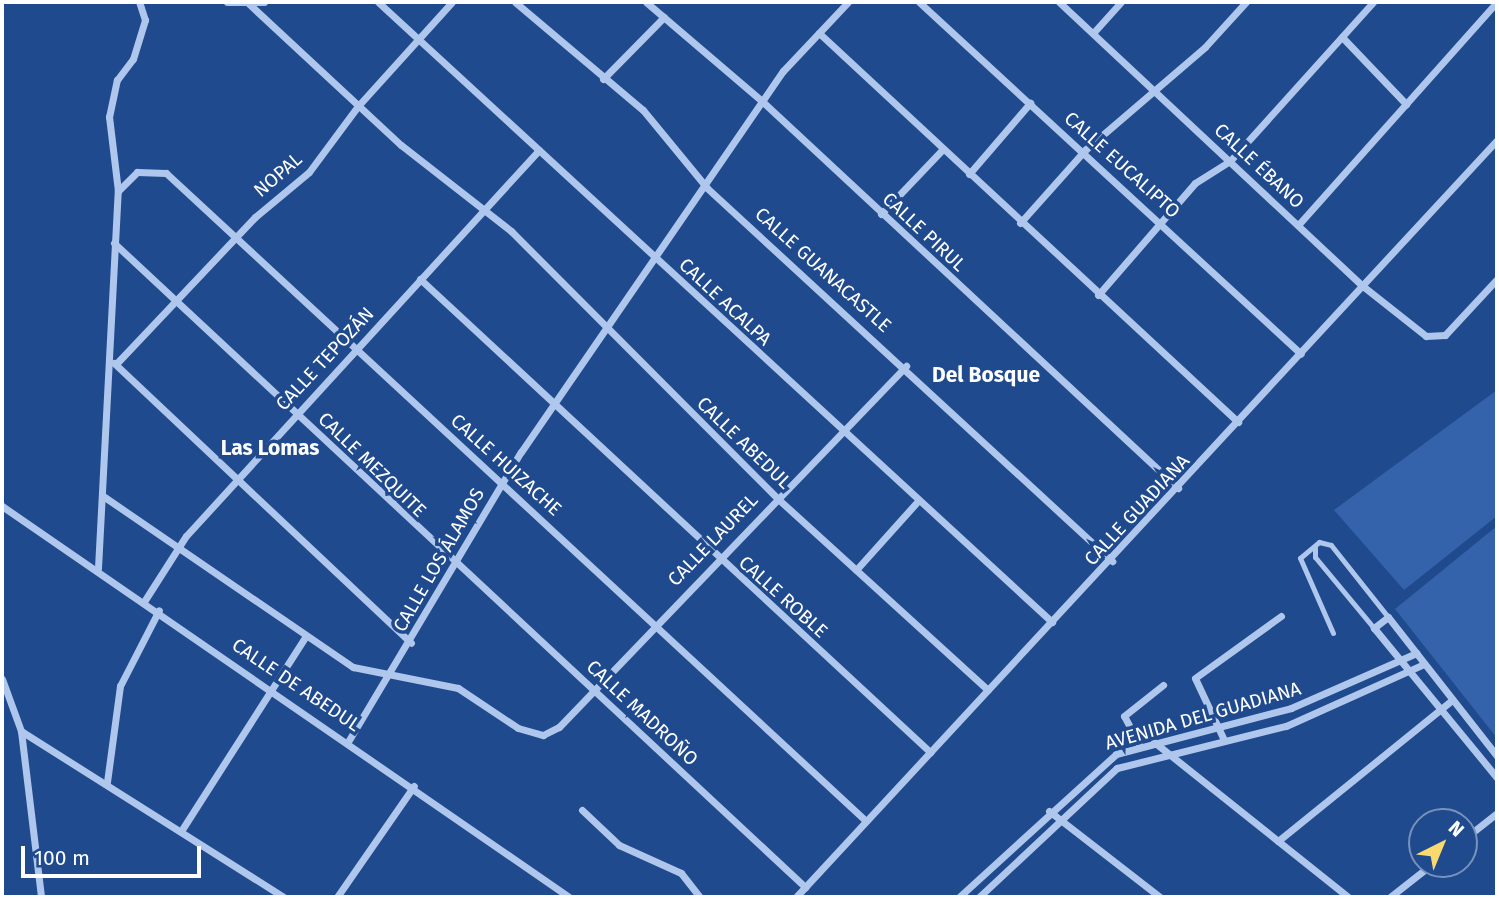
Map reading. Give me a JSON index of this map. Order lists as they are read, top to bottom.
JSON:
{
  "streets": {
    "street": [
      "CALLE EUCALIPTO",
      "CALLE ÉBANO",
      "NOPAL",
      "CALLE PIRUL",
      "CALLE GUANACASTLE",
      "CALLE ACALPA",
      "CALLE TEPOZÁN",
      "CALLE ABEDUL",
      "CALLE MEZQUITE",
      "CALLE HUIZACHE",
      "CALLE GUADIANA",
      "CALLE LAUREL",
      "CALLE LOS ÁLAMOS",
      "CALLE ROBLE",
      "CALLE DE ABEDUL",
      "CALLE MADROÑO",
      "AVENIDA DEL GUADIANA"
    ]
  },
  "crossings": [
    ["CALLE EUCALIPTO", "CALLE GUADIANA"],
    ["CALLE ÉBANO", "CALLE GUADIANA"],
    ["NOPAL", "CALLE ACALPA"],
    ["NOPAL", "CALLE ABEDUL"],
    ["NOPAL", "CALLE MEZQUITE"],
    ["NOPAL", "CALLE HUIZACHE"],
    ["CALLE PIRUL", "CALLE GUADIANA"],
    ["CALLE PIRUL", "CALLE LOS ÁLAMOS"],
    ["CALLE GUANACASTLE", "CALLE GUADIANA"],
    ["CALLE GUANACASTLE", "CALLE LAUREL"],
    ["CALLE GUANACASTLE", "CALLE LOS ÁLAMOS"],
    ["CALLE ACALPA", "CALLE TEPOZÁN"],
    ["CALLE ACALPA", "CALLE GUADIANA"],
    ["CALLE ACALPA", "CALLE LAUREL"],
    ["CALLE ACALPA", "CALLE LOS ÁLAMOS"],
    ["CALLE TEPOZÁN", "CALLE ABEDUL"],
    ["CALLE TEPOZÁN", "CALLE MEZQUITE"],
    ["CALLE TEPOZÁN", "CALLE HUIZACHE"],
    ["CALLE TEPOZÁN", "CALLE ROBLE"],
    ["CALLE TEPOZÁN", "CALLE DE ABEDUL"],
    ["CALLE ABEDUL", "CALLE GUADIANA"],
    ["CALLE ABEDUL", "CALLE LAUREL"],
    ["CALLE ABEDUL", "CALLE LOS ÁLAMOS"],
    ["CALLE MEZQUITE", "CALLE LOS ÁLAMOS"],
    ["CALLE MEZQUITE", "CALLE MADROÑO"],
    ["CALLE HUIZACHE", "CALLE GUADIANA"],
    ["CALLE HUIZACHE", "CALLE LAUREL"],
    ["CALLE HUIZACHE", "CALLE LOS ÁLAMOS"],
    ["CALLE GUADIANA", "CALLE ROBLE"],
    ["CALLE GUADIANA", "CALLE MADROÑO"],
    ["CALLE LAUREL", "CALLE LOS ÁLAMOS"],
    ["CALLE LAUREL", "CALLE ROBLE"],
    ["CALLE LAUREL", "CALLE MADROÑO"],
    ["CALLE LOS ÁLAMOS", "CALLE ROBLE"],
    ["CALLE LOS ÁLAMOS", "CALLE DE ABEDUL"],
    ["CALLE LOS ÁLAMOS", "CALLE MADROÑO"]
  ],
  "districts": ["Del Bosque", "Las Lomas"],
  "scale_bar": "100 m",
  "north": "top right"
}
